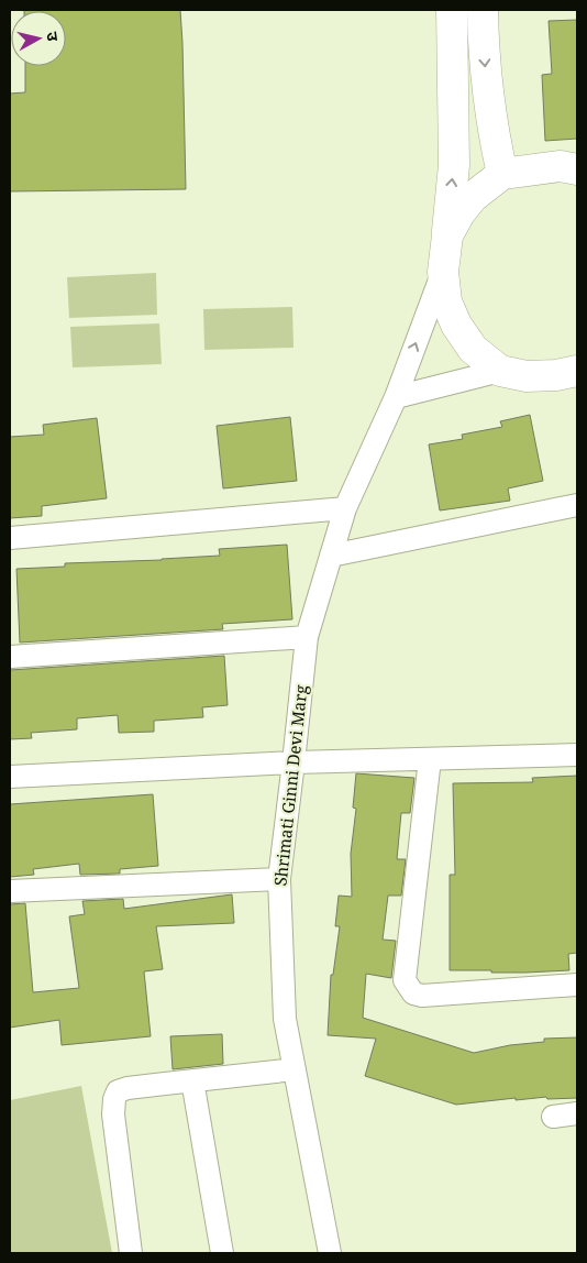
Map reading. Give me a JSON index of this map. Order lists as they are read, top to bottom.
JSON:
{
  "streets": {
    "street": ["Shrimati Ginni Devi Marg"]
  },
  "north": "right"
}
